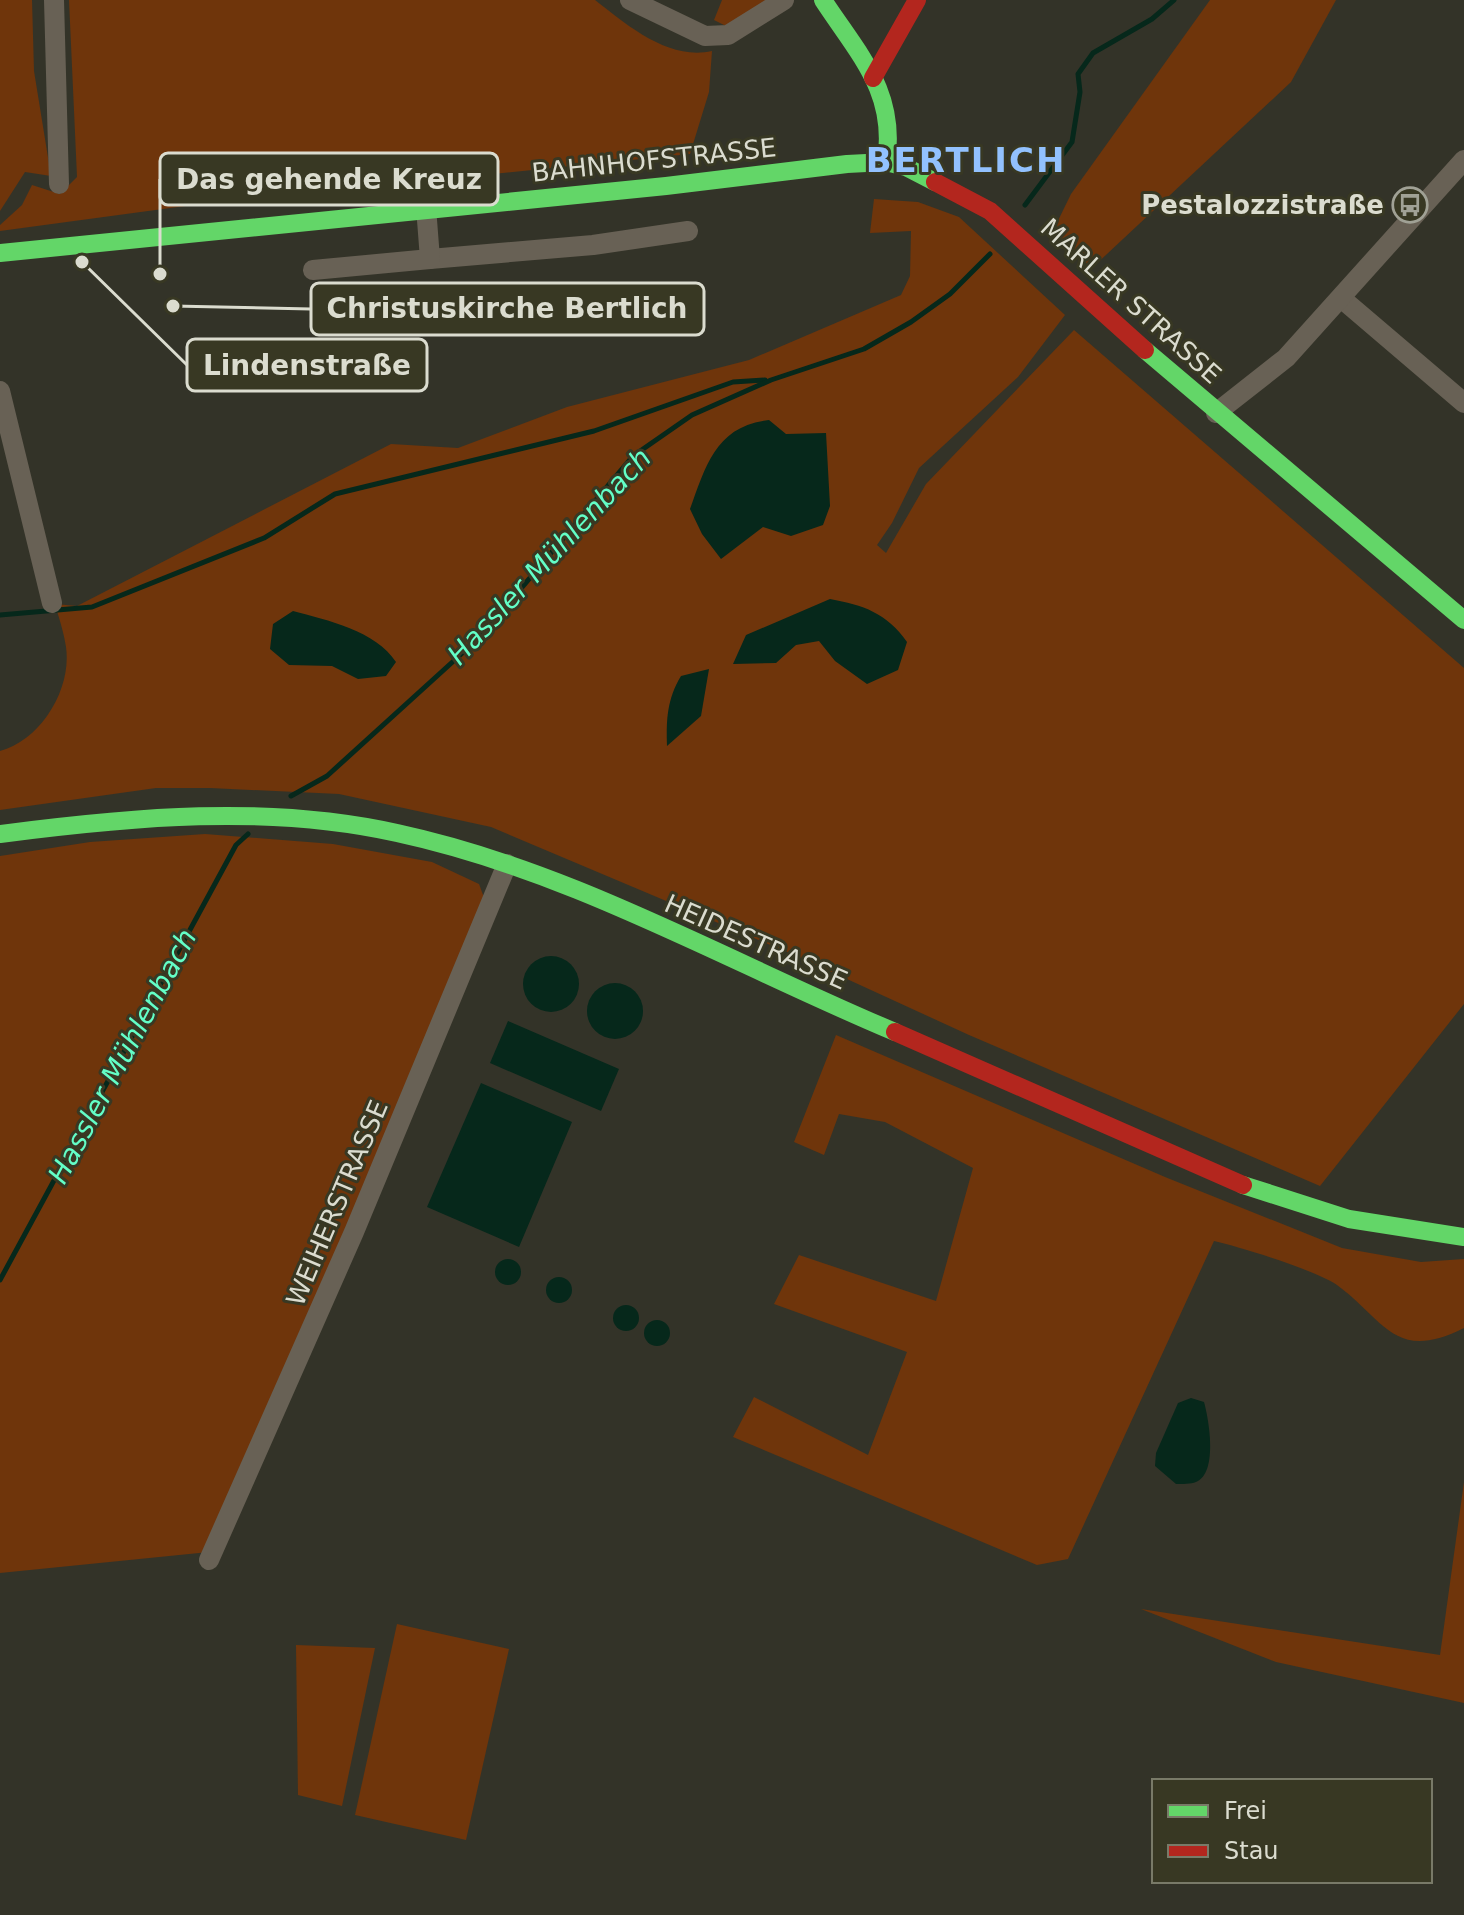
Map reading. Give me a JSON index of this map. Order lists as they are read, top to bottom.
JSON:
{
  "streets": {
    "main road": ["BAHNHOFSTRASSE", "MARLER STRASSE", "HEIDESTRASSE"],
    "street": ["WEIHERSTRASSE"]
  },
  "crossings": [
    ["BAHNHOFSTRASSE", "MARLER STRASSE"],
    ["HEIDESTRASSE", "WEIHERSTRASSE"]
  ],
  "districts": ["BERTLICH"],
  "water": ["Hassler Mühlenbach"],
  "places": {
    "bus stop": ["Pestalozzistraße"],
    "other": ["Lindenstraße", "Das gehende Kreuz", "Christuskirche Bertlich"]
  },
  "legend": ["Frei", "Stau"]
}
